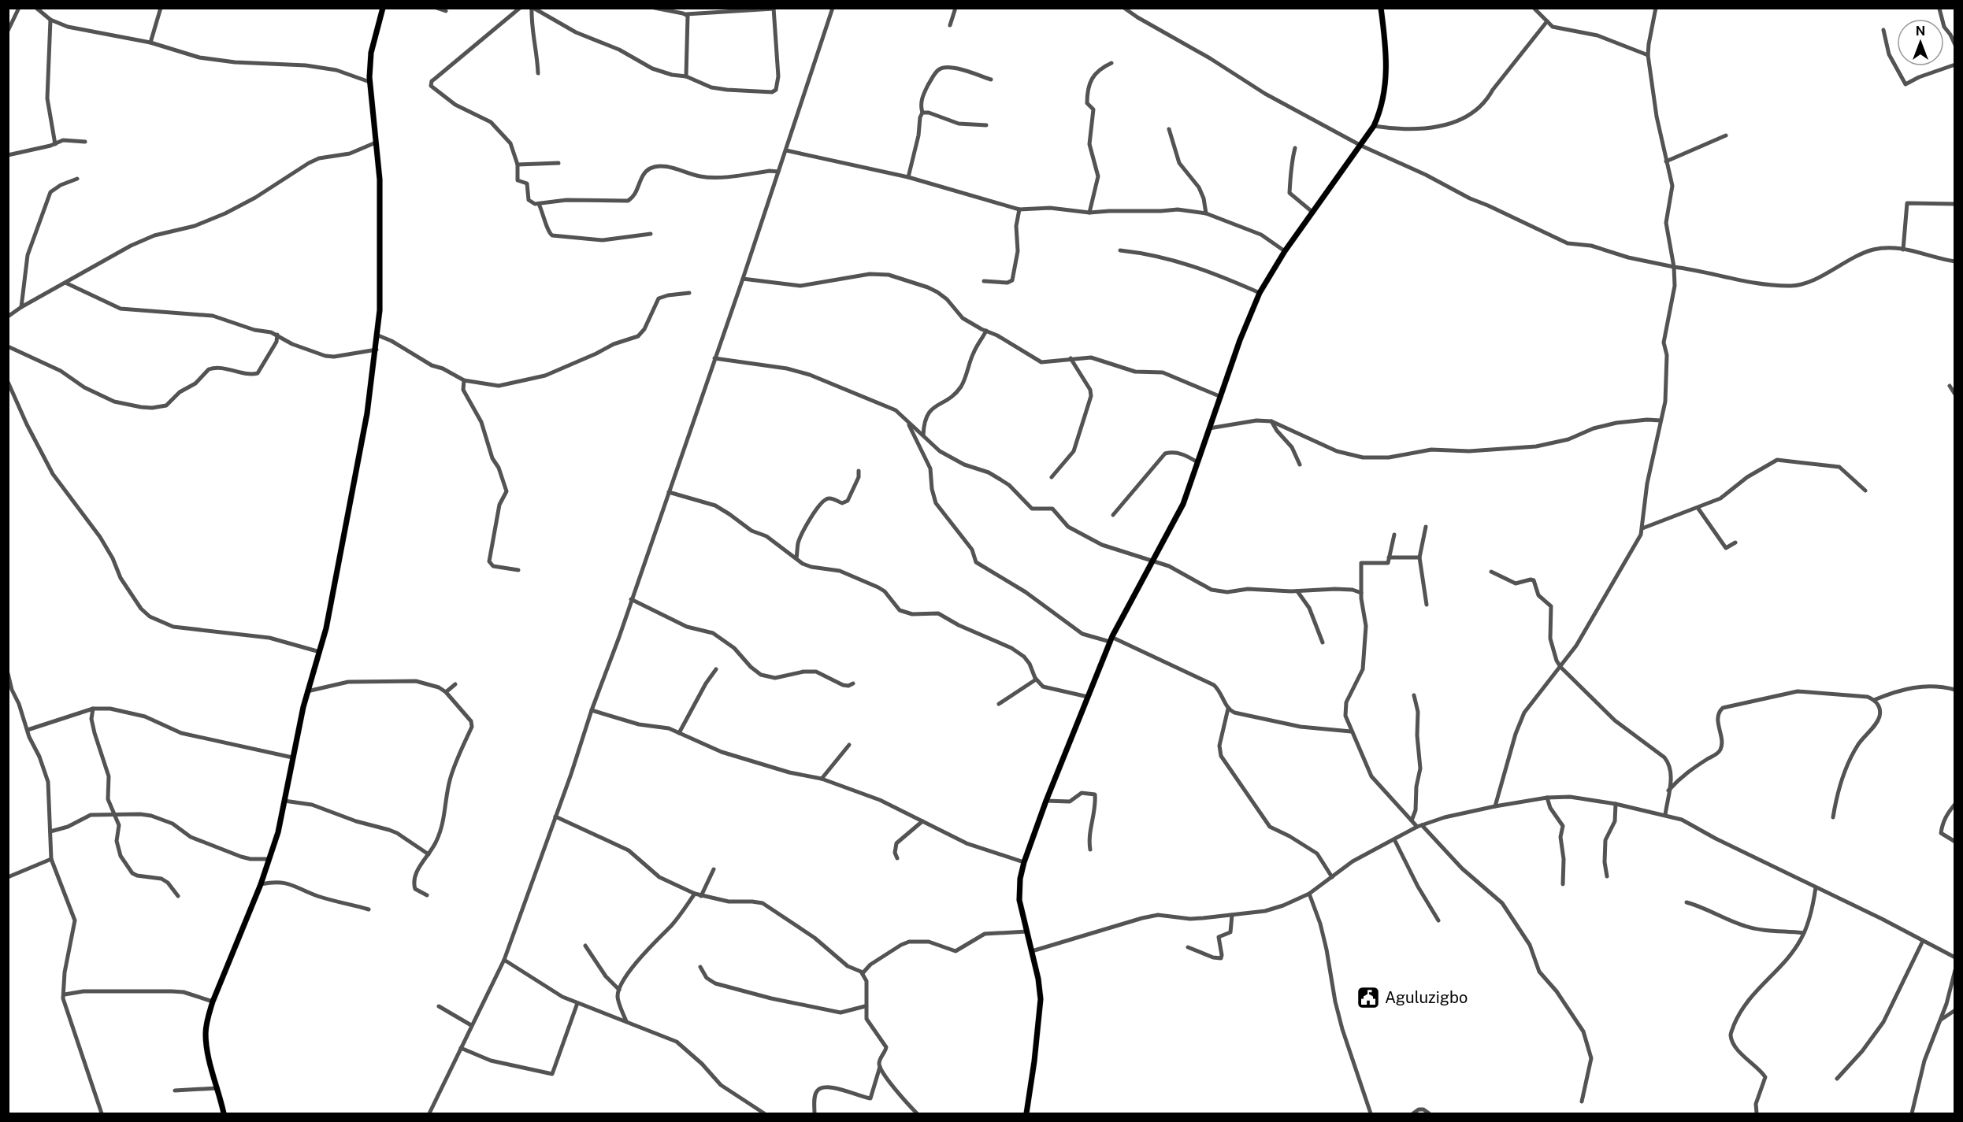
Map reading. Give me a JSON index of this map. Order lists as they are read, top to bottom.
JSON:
{
  "places": {
    "public building": ["Aguluzigbo"]
  },
  "north": "top"
}
